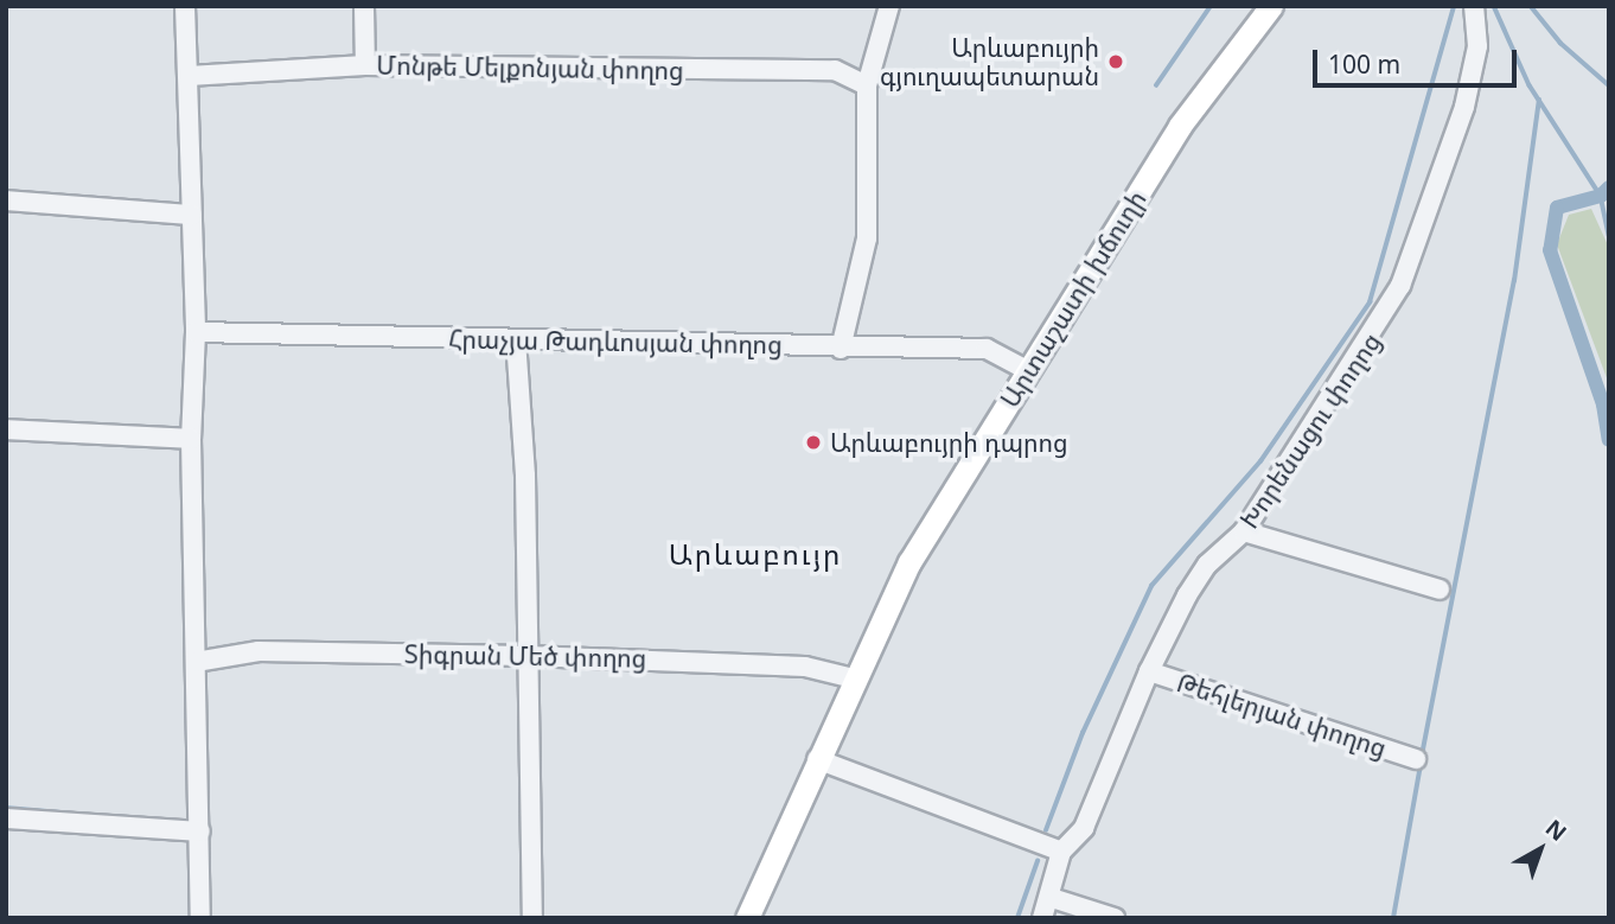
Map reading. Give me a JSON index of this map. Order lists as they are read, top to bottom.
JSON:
{
  "streets": {
    "main road": ["Արտաշատի խճուղի"],
    "street": [
      "Մոնթե Մելքոնյան փողոց",
      "Հրաչյա Թադևոսյան փողոց",
      "Խորենացու փողոց",
      "Տիգրան Մեծ փողոց",
      "Թեհլերյան փողոց"
    ]
  },
  "crossings": [
    ["Արտաշատի խճուղի", "Հրաչյա Թադևոսյան փողոց"],
    ["Արտաշատի խճուղի", "Տիգրան Մեծ փողոց"],
    ["Խորենացու փողոց", "Թեհլերյան փողոց"]
  ],
  "districts": ["Արևաբույր"],
  "places": ["Արևաբույրի գյուղապետարան", "Արևաբույրի դպրոց"],
  "scale_bar": "100 m",
  "north": "top right"
}
